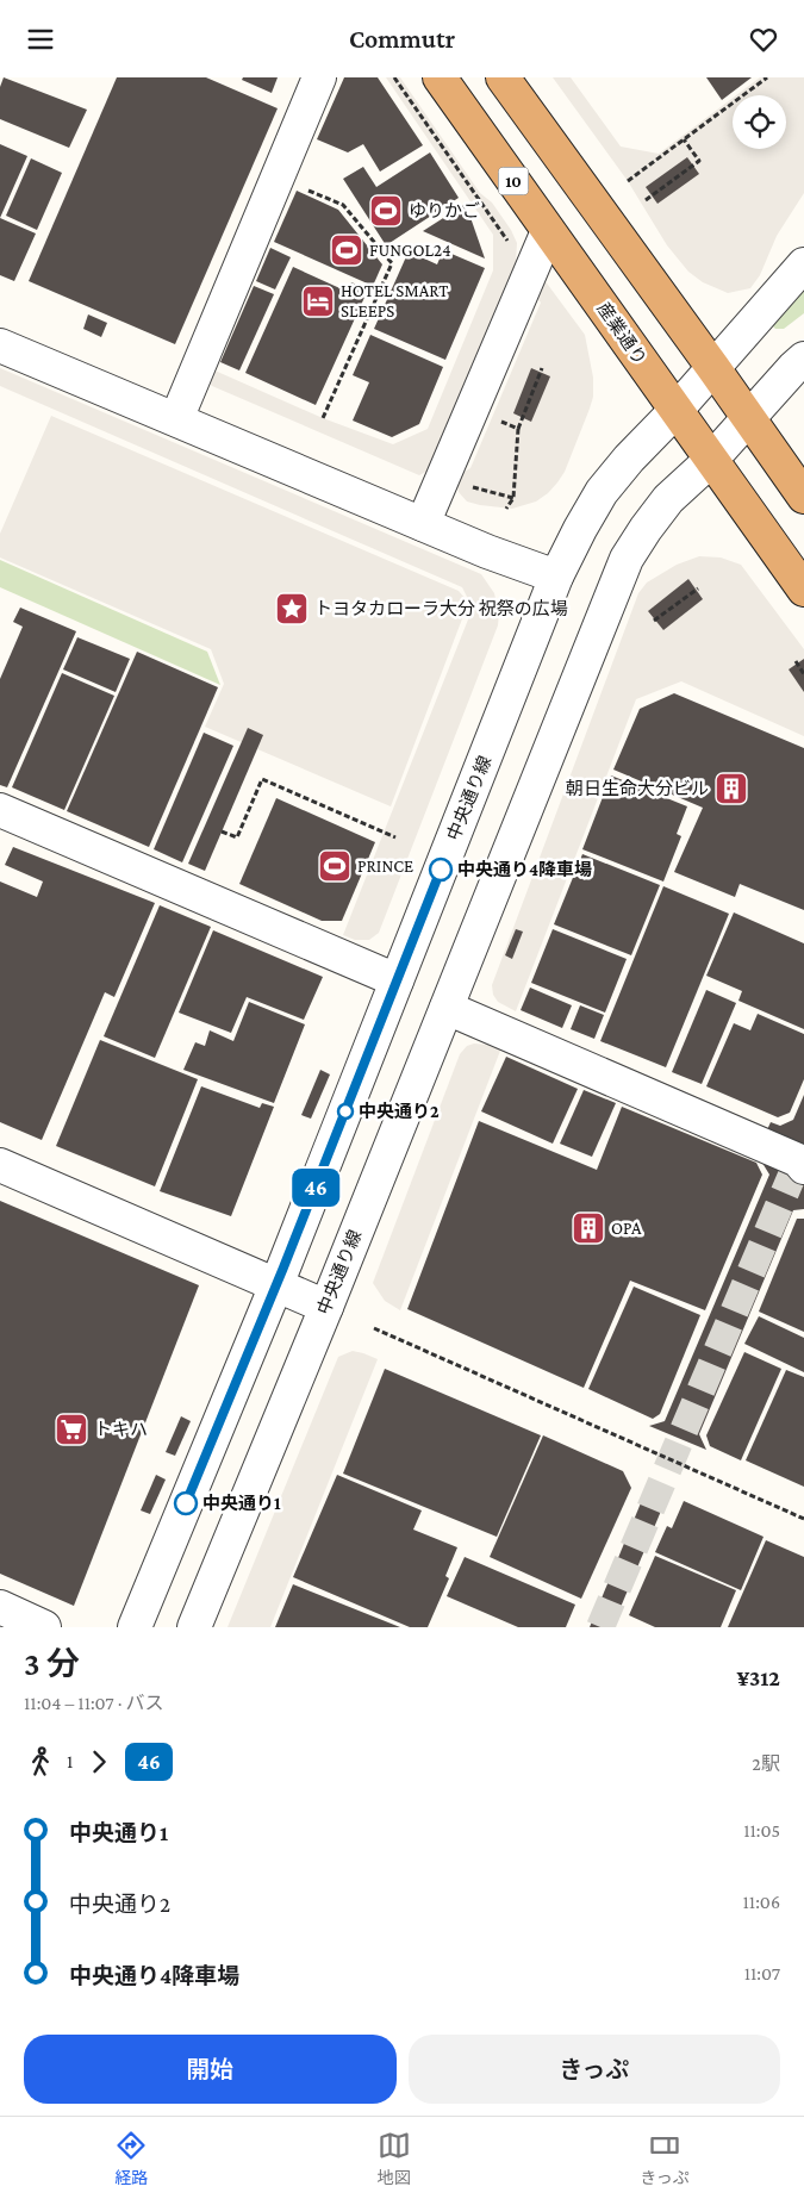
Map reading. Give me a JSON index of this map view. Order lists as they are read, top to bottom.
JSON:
{
  "streets": {
    "highway": ["10", "産業通り"],
    "street": ["中央通り線"]
  },
  "crossings": [
    ["産業通り", "中央通り線"]
  ],
  "places": {
    "sports": ["ゆりかご", "FUNGOL24", "PRINCE"],
    "hotel": ["HOTEL SMART SLEEPS"],
    "place": ["トヨタカローラ大分 祝祭の広場"],
    "building": ["朝日生命大分ビル", "OPA"],
    "other": ["中央通り4降車場", "中央通り2", "中央通り1"],
    "supermarket": ["トキハ"]
  },
  "lines": ["bus line 46"],
  "page": {
    "header": "Commutr",
    "on_map": "46",
    "heading": ["3 分", "11:04 – 11:07 · バス", "¥312"],
    "legs": ["1", "46", "2駅"],
    "list": [
      {
        "name": "中央通り1",
        "value": "11:05"
      },
      {
        "name": "中央通り2",
        "value": "11:06"
      },
      {
        "name": "中央通り4降車場",
        "value": "11:07"
      }
    ],
    "buttons": ["開始", "きっぷ"],
    "tabs": ["経路", "地図", "きっぷ"]
  }
}
